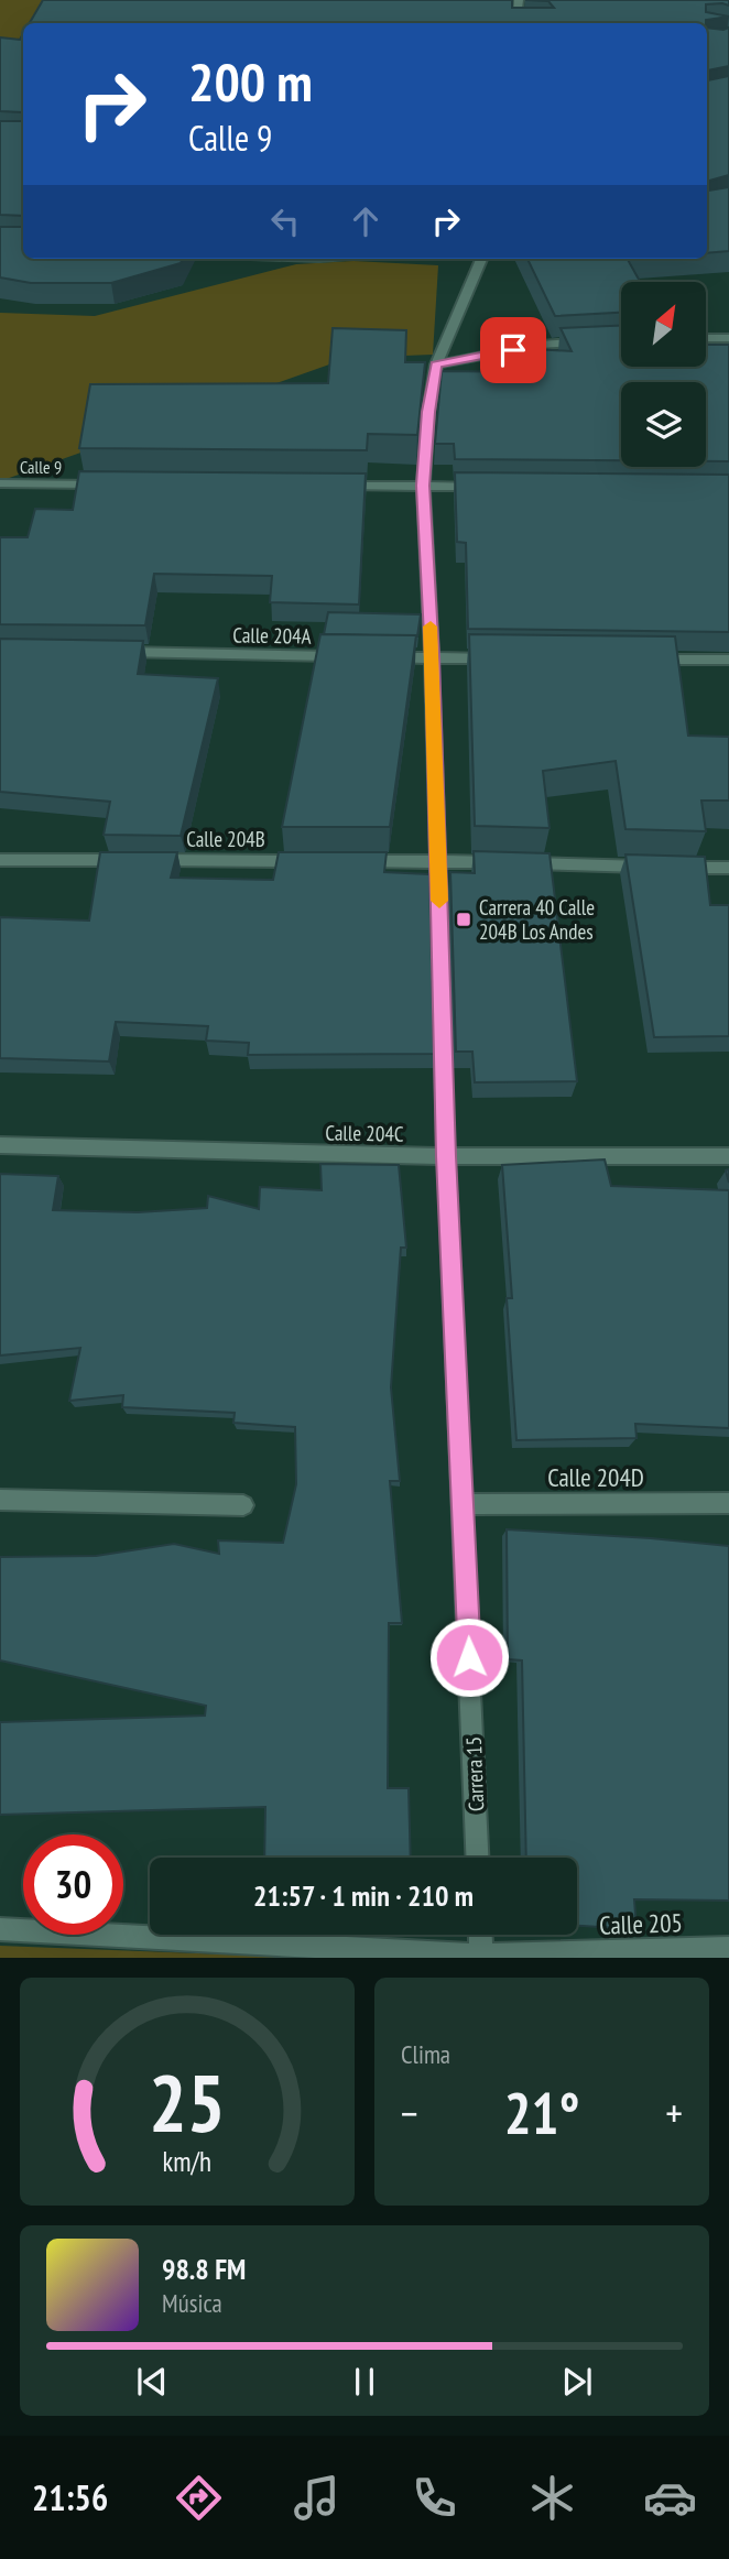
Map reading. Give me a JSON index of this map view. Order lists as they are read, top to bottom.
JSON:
{
  "streets": {
    "street": [
      "Calle 9",
      "Calle 204A",
      "Calle 204B",
      "Calle 204C",
      "Calle 204D",
      "Carrera 15",
      "Calle 205"
    ]
  },
  "crossings": [
    ["Calle 204C", "Carrera 15"],
    ["Calle 204D", "Carrera 15"]
  ],
  "places": {
    "transit": ["Carrera 40 Calle 204B Los Andes"]
  },
  "north": "top right",
  "page": {
    "turn": ["200 m", "Calle 9"],
    "limit": "30",
    "trip": "21:57 · 1 min · 210 m",
    "tile": "Clima",
    "heat": ["−", "21°", "+"],
    "song": ["98.8 FM", "Música"],
    "tabs": "21:56",
    "gauge": ["25", "km/h"]
  }
}
